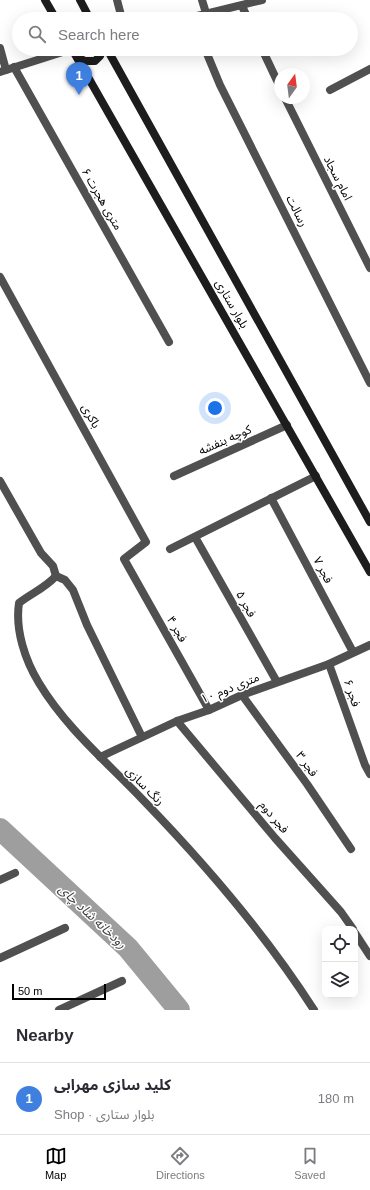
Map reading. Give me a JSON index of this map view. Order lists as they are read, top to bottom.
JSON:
{
  "streets": {
    "main road": ["بلوار ستاری"],
    "street": [
      "امام سجاد",
      "۶ متری هجرت",
      "رسالت",
      "باکری",
      "کوچه بنفشه",
      "فجر ۷",
      "فجر ۵",
      "فجر ۴",
      "۱۰ متری دوم",
      "فجر ۶",
      "فجر ۳",
      "رنگ سازی",
      "فجر دوم"
    ]
  },
  "crossings": [
    ["بلوار ستاری", "کوچه بنفشه"],
    ["باکری", "فجر ۴"],
    ["فجر ۷", "۱۰ متری دوم"],
    ["فجر ۵", "۱۰ متری دوم"],
    ["فجر ۴", "۱۰ متری دوم"],
    ["۱۰ متری دوم", "فجر ۶"],
    ["۱۰ متری دوم", "فجر ۳"],
    ["۱۰ متری دوم", "رنگ سازی"],
    ["۱۰ متری دوم", "فجر دوم"]
  ],
  "water": ["رودخانه شاد چای"],
  "scale_bar": "50 m",
  "north": "top",
  "page": {
    "search": "Search here",
    "pins": "1",
    "scale": "50 m",
    "heading": "Nearby",
    "list": [
      {
        "mark": "1",
        "name": "کلید سازی مهرابی",
        "note": "Shop · بلوار ستاری",
        "value": "180 m"
      }
    ],
    "nav": ["Map", "Directions", "Saved"]
  }
}
